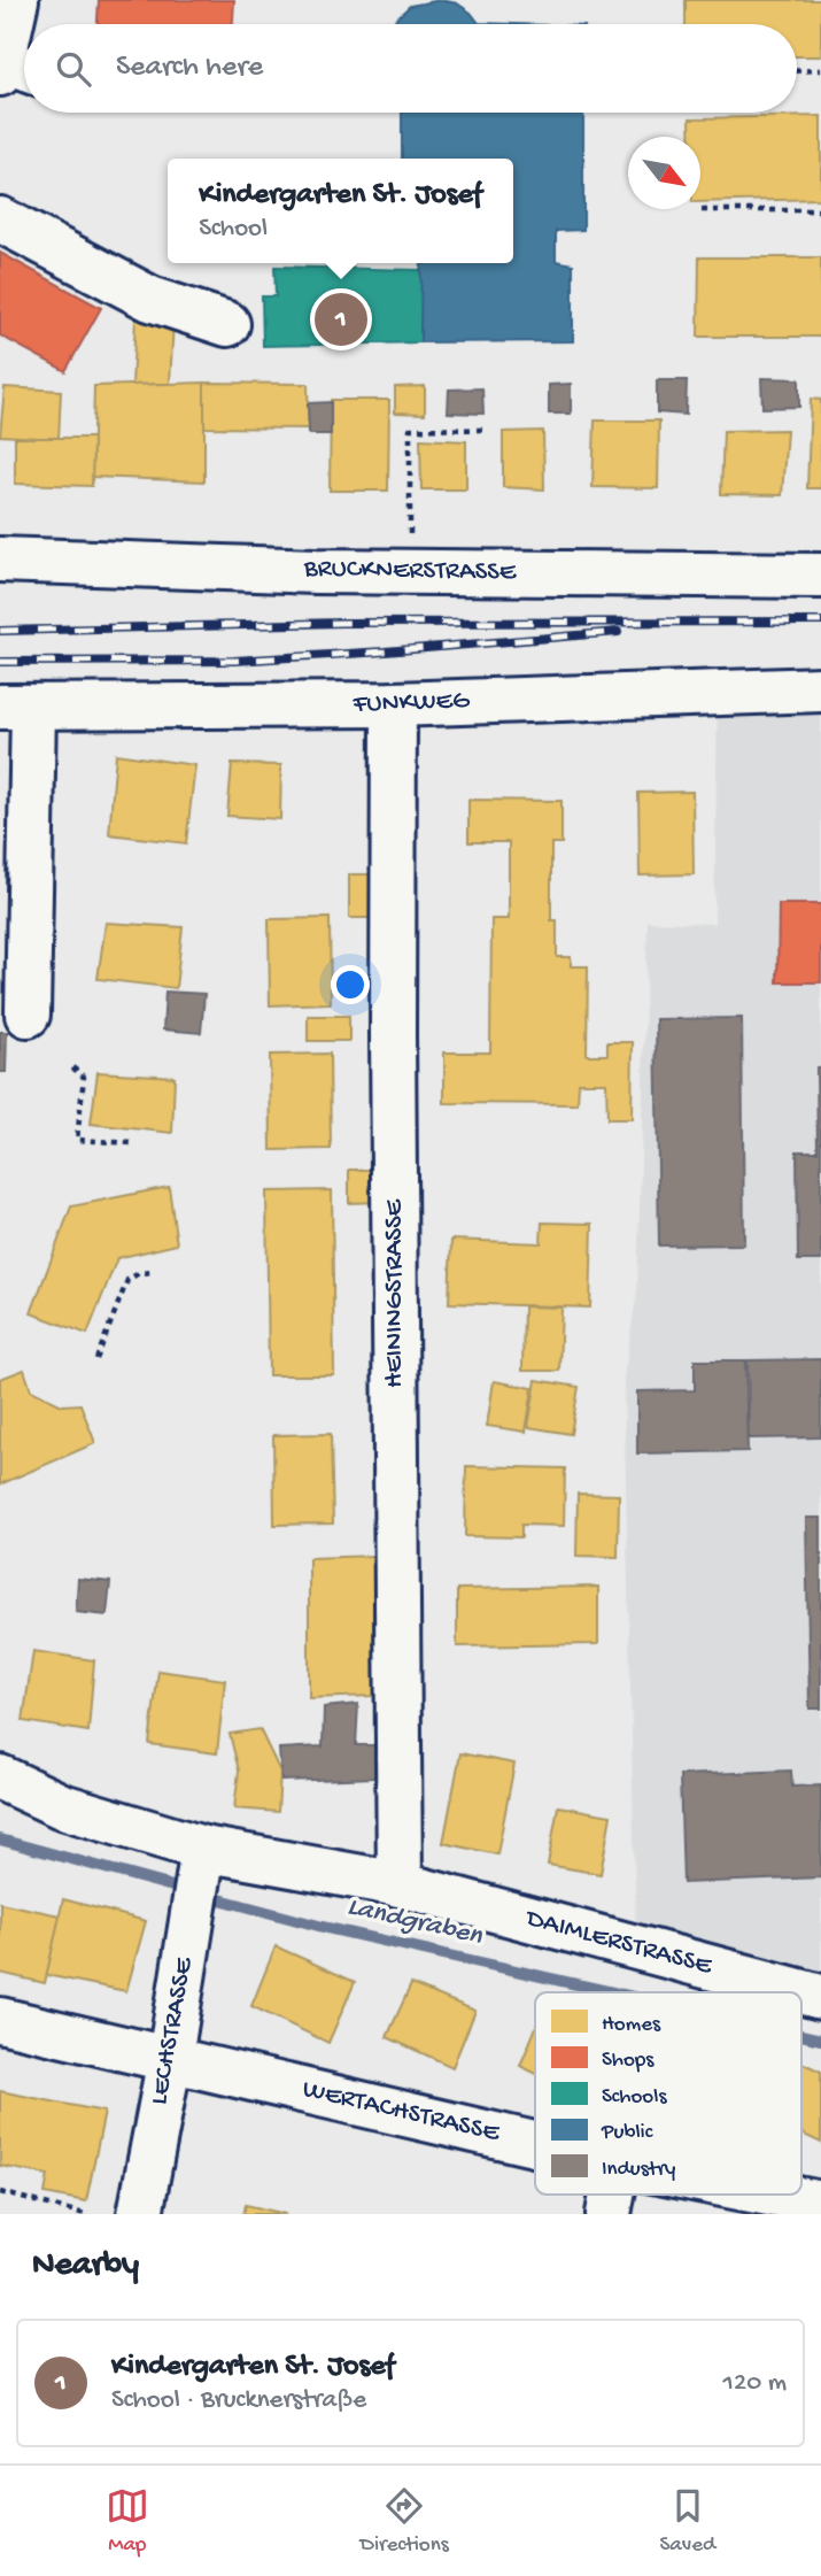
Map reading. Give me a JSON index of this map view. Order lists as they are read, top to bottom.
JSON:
{
  "streets": {
    "street": [
      "BRUCKNERSTRASSE",
      "FUNKWEG",
      "HEININGSTRASSE",
      "DAIMLERSTRASSE",
      "LECHSTRASSE",
      "WERTACHSTRASSE"
    ]
  },
  "crossings": [
    ["FUNKWEG", "HEININGSTRASSE"],
    ["HEININGSTRASSE", "DAIMLERSTRASSE"],
    ["DAIMLERSTRASSE", "LECHSTRASSE"],
    ["LECHSTRASSE", "WERTACHSTRASSE"]
  ],
  "water": ["Landgraben"],
  "legend": [
    "Homes",
    "Shops",
    "Schools",
    "Public",
    "Industry"
  ],
  "north": "bottom right",
  "page": {
    "search": "Search here",
    "popup": ["Kindergarten St. Josef", "School"],
    "pins": "1",
    "heading": "Nearby",
    "list": [
      {
        "mark": "1",
        "name": "Kindergarten St. Josef",
        "note": "School · Brucknerstraße",
        "value": "120 m"
      }
    ],
    "nav": ["Map", "Directions", "Saved"]
  }
}
